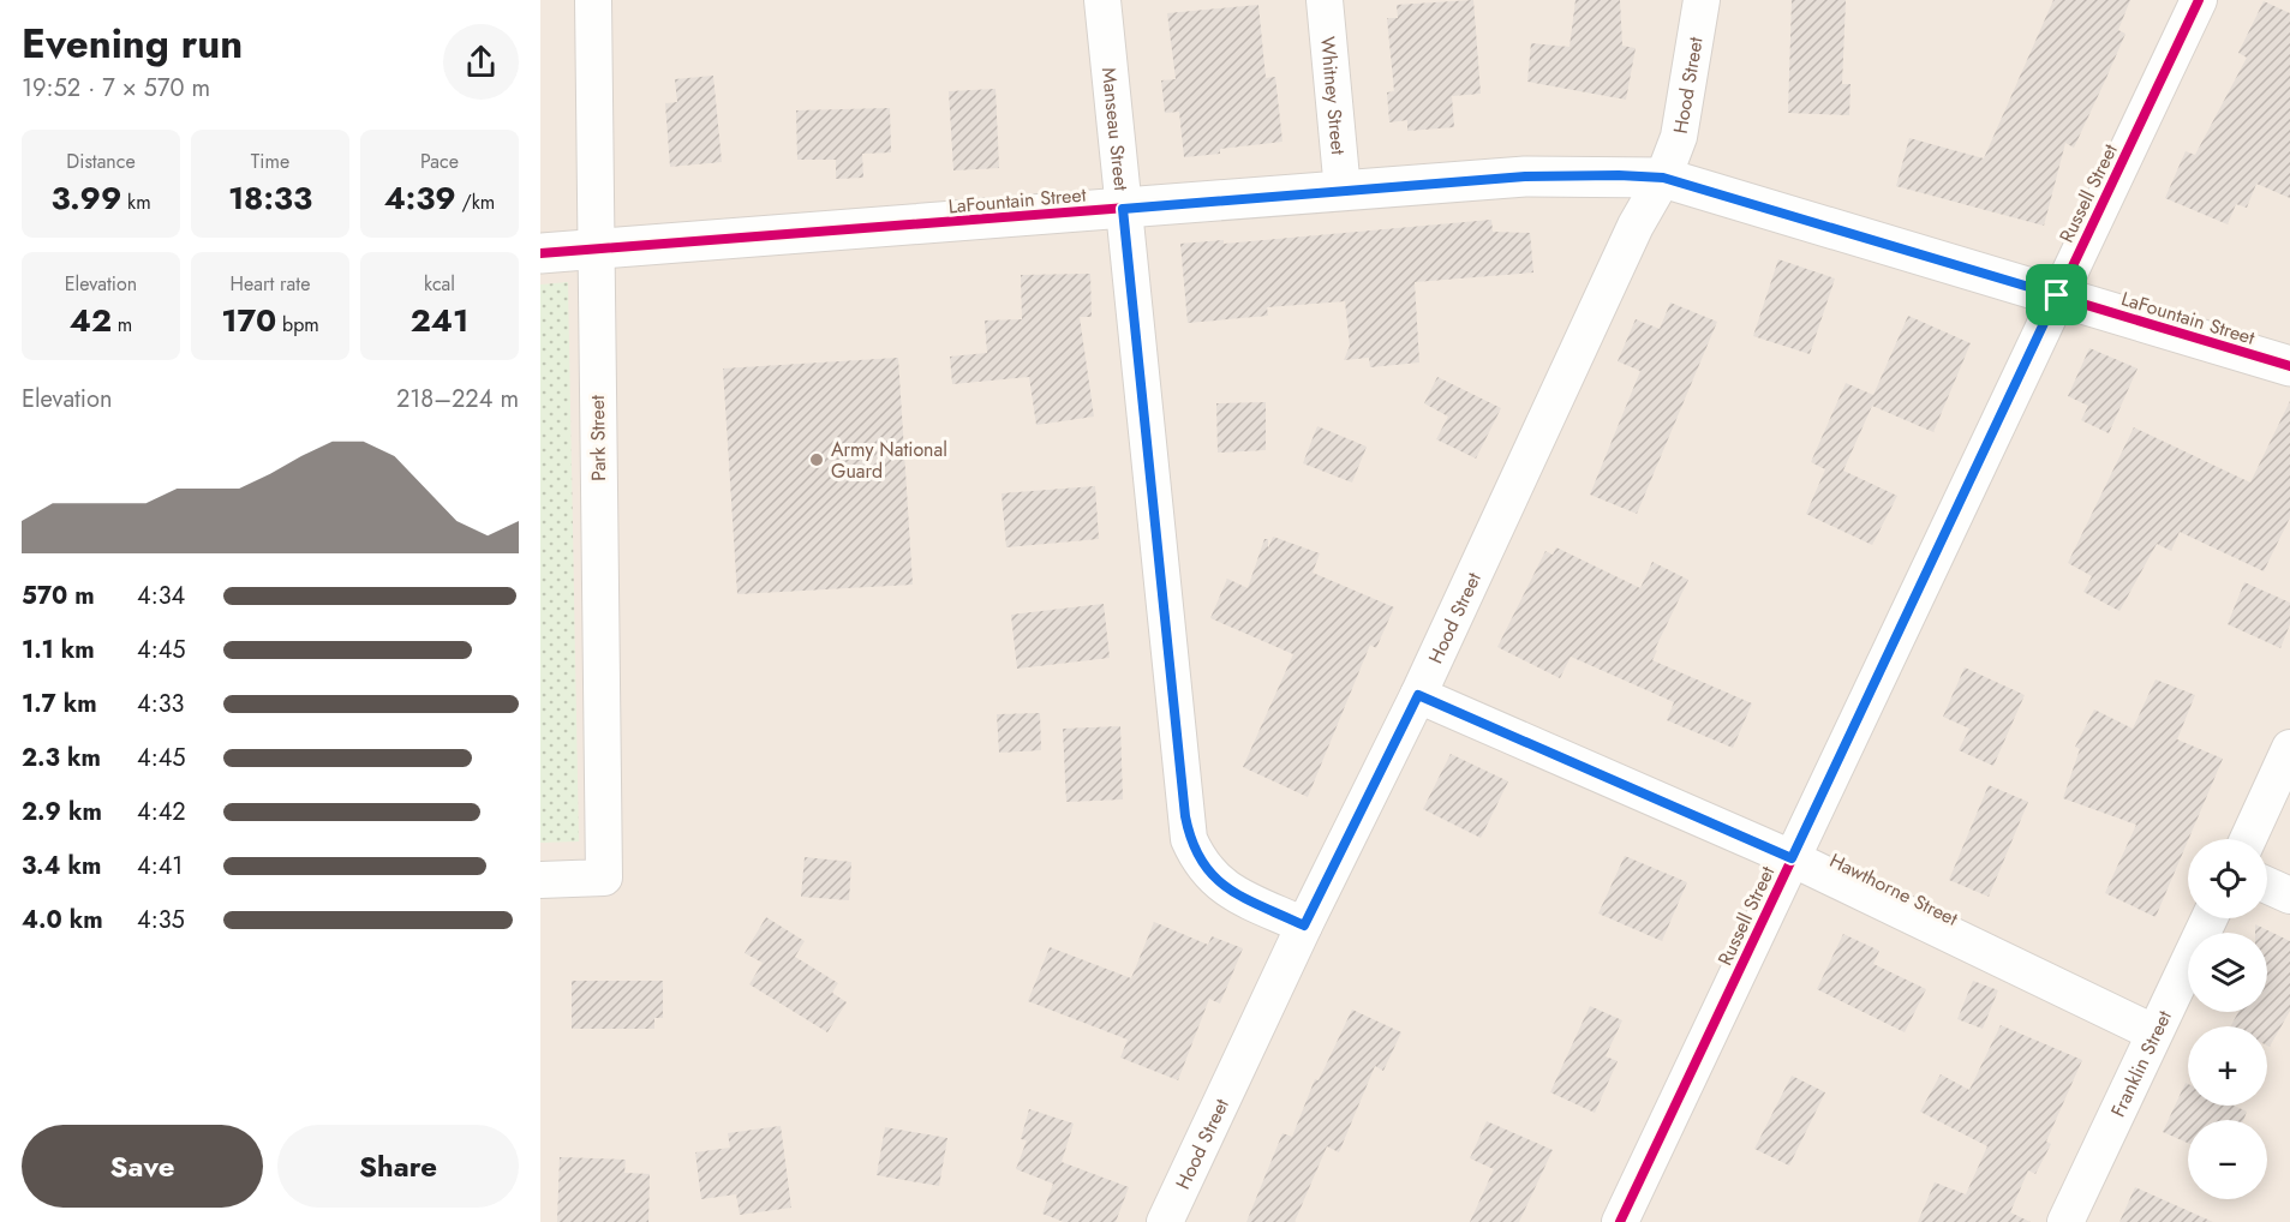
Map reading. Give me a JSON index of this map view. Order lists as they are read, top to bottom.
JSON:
{
  "streets": {
    "street": [
      "Hood Street",
      "Whitney Street",
      "Manseau Street",
      "Russell Street",
      "LaFountain Street",
      "Park Street",
      "Hawthorne Street",
      "Franklin Street"
    ]
  },
  "crossings": [
    ["Hood Street", "Manseau Street"],
    ["Hood Street", "LaFountain Street"],
    ["Hood Street", "Hawthorne Street"],
    ["Whitney Street", "LaFountain Street"],
    ["Manseau Street", "LaFountain Street"],
    ["Russell Street", "LaFountain Street"],
    ["Russell Street", "Hawthorne Street"],
    ["LaFountain Street", "Park Street"],
    ["Hawthorne Street", "Franklin Street"]
  ],
  "places": ["Army National Guard"],
  "page": {
    "heading": ["Evening run", "19:52 · 7 × 570 m"],
    "stats": [
      ["Distance", "3.99 km"],
      ["Time", "18:33"],
      ["Pace", "4:39 /km"],
      ["Elevation", "42 m"],
      ["Heart rate", "170 bpm"],
      ["kcal", "241"]
    ],
    "chart": ["Elevation", "218–224 m"],
    "list": [
      {
        "name": "570 m",
        "note": "4:34"
      },
      {
        "name": "1.1 km",
        "note": "4:45"
      },
      {
        "name": "1.7 km",
        "note": "4:33"
      },
      {
        "name": "2.3 km",
        "note": "4:45"
      },
      {
        "name": "2.9 km",
        "note": "4:42"
      },
      {
        "name": "3.4 km",
        "note": "4:41"
      },
      {
        "name": "4.0 km",
        "note": "4:35"
      }
    ],
    "map_buttons": ["+", "−"],
    "buttons": ["Save", "Share"]
  }
}
